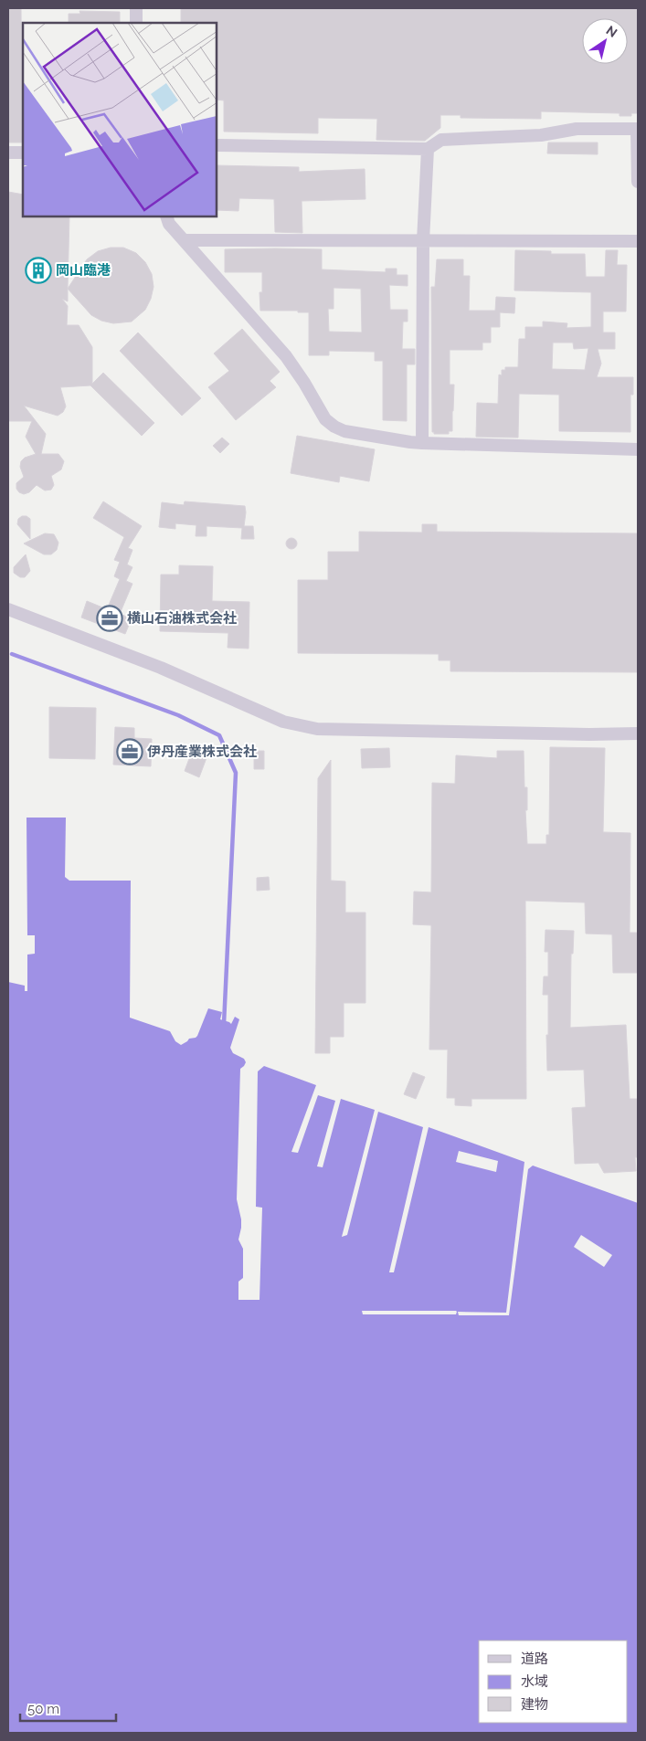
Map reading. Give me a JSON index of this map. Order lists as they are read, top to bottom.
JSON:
{
  "places": {
    "building": ["岡山臨港"],
    "office": ["横山石油株式会社", "伊丹産業株式会社"]
  },
  "legend": ["道路", "水域", "建物"],
  "scale_bar": "50 m",
  "north": "top right"
}
